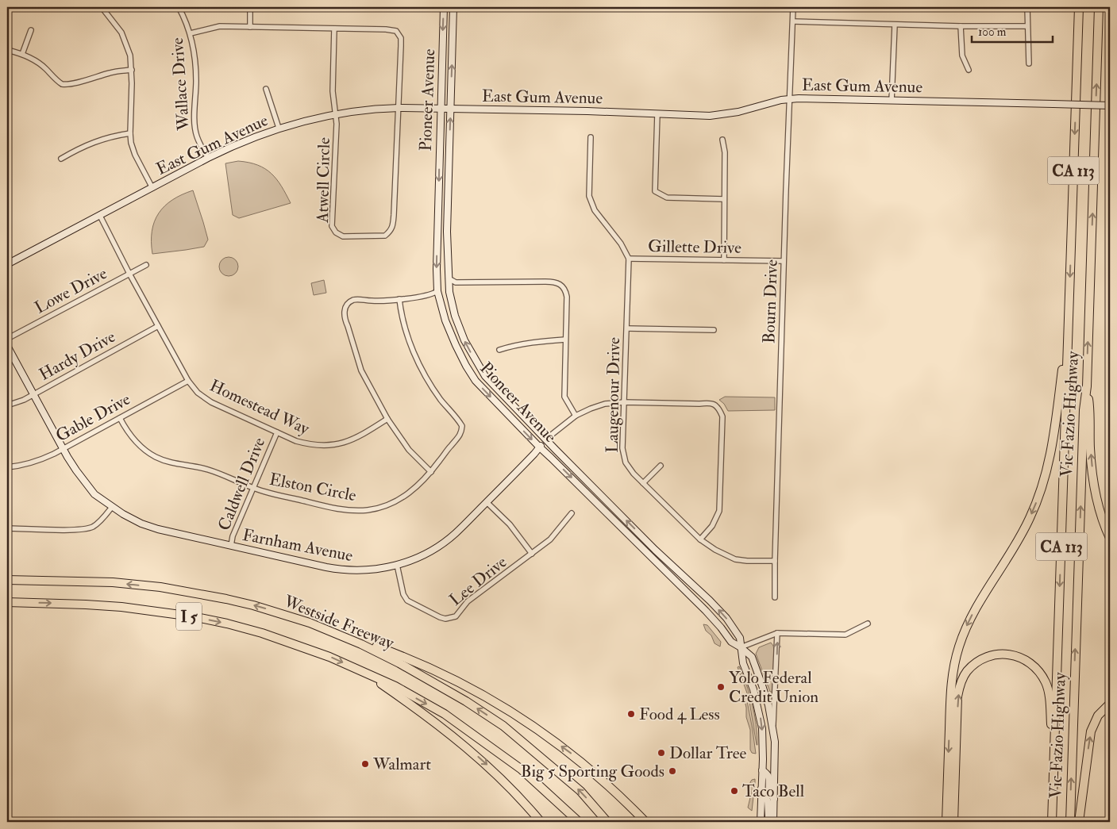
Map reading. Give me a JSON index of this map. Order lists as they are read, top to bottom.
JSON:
{
  "streets": {
    "highway": [
      "CA 113",
      "Vic Fazio Highway",
      "I 5",
      "Westside Freeway"
    ],
    "main road": ["East Gum Avenue", "Pioneer Avenue", "Farnham Avenue"],
    "street": [
      "Wallace Drive",
      "Atwell Circle",
      "Gillette Drive",
      "Lowe Drive",
      "Bourn Drive",
      "Hardy Drive",
      "Laugenour Drive",
      "Homestead Way",
      "Gable Drive",
      "Caldwell Drive",
      "Elston Circle",
      "Lee Drive"
    ]
  },
  "crossings": [
    ["Wallace Drive", "East Gum Avenue"],
    ["East Gum Avenue", "Pioneer Avenue"],
    ["East Gum Avenue", "Atwell Circle"],
    ["East Gum Avenue", "Bourn Drive"],
    ["East Gum Avenue", "Homestead Way"],
    ["Pioneer Avenue", "Farnham Avenue"],
    ["Gillette Drive", "Bourn Drive"],
    ["Gillette Drive", "Laugenour Drive"],
    ["Lowe Drive", "Homestead Way"],
    ["Bourn Drive", "Laugenour Drive"],
    ["Hardy Drive", "Homestead Way"],
    ["Hardy Drive", "Farnham Avenue"],
    ["Laugenour Drive", "Farnham Avenue"],
    ["Homestead Way", "Gable Drive"],
    ["Homestead Way", "Caldwell Drive"],
    ["Gable Drive", "Elston Circle"],
    ["Gable Drive", "Farnham Avenue"],
    ["Caldwell Drive", "Elston Circle"],
    ["Caldwell Drive", "Farnham Avenue"],
    ["Farnham Avenue", "Lee Drive"]
  ],
  "places": [
    "Yolo Federal Credit Union",
    "Food 4 Less",
    "Dollar Tree",
    "Walmart",
    "Big 5 Sporting Goods",
    "Taco Bell"
  ],
  "scale_bar": "100 m"
}
